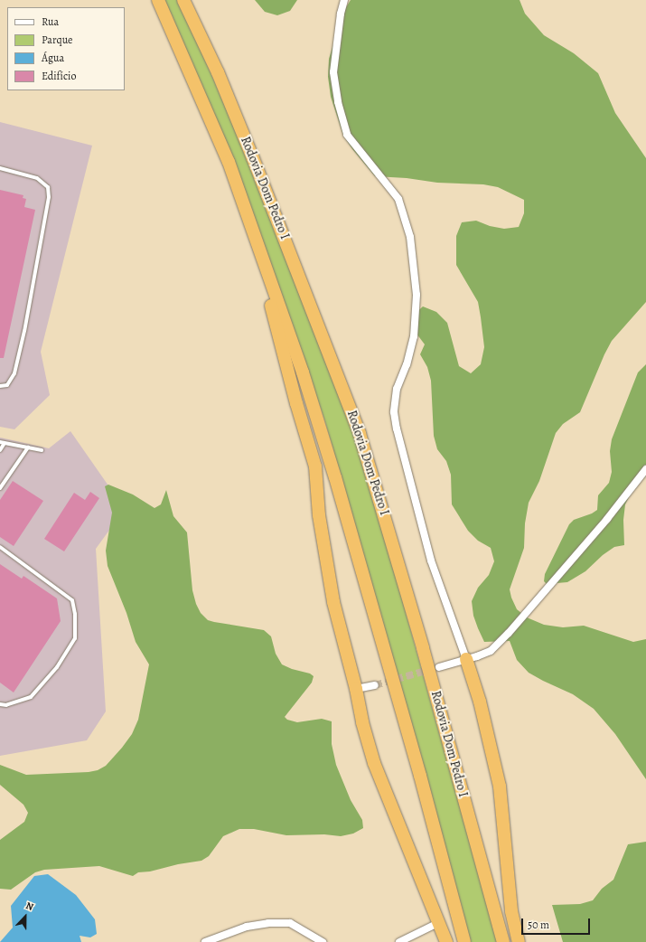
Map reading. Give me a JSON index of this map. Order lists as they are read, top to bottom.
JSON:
{
  "streets": {
    "highway": ["Rodovia Dom Pedro I"]
  },
  "legend": [
    "Rua",
    "Parque",
    "Água",
    "Edifício"
  ],
  "scale_bar": "50 m",
  "north": "top"
}
